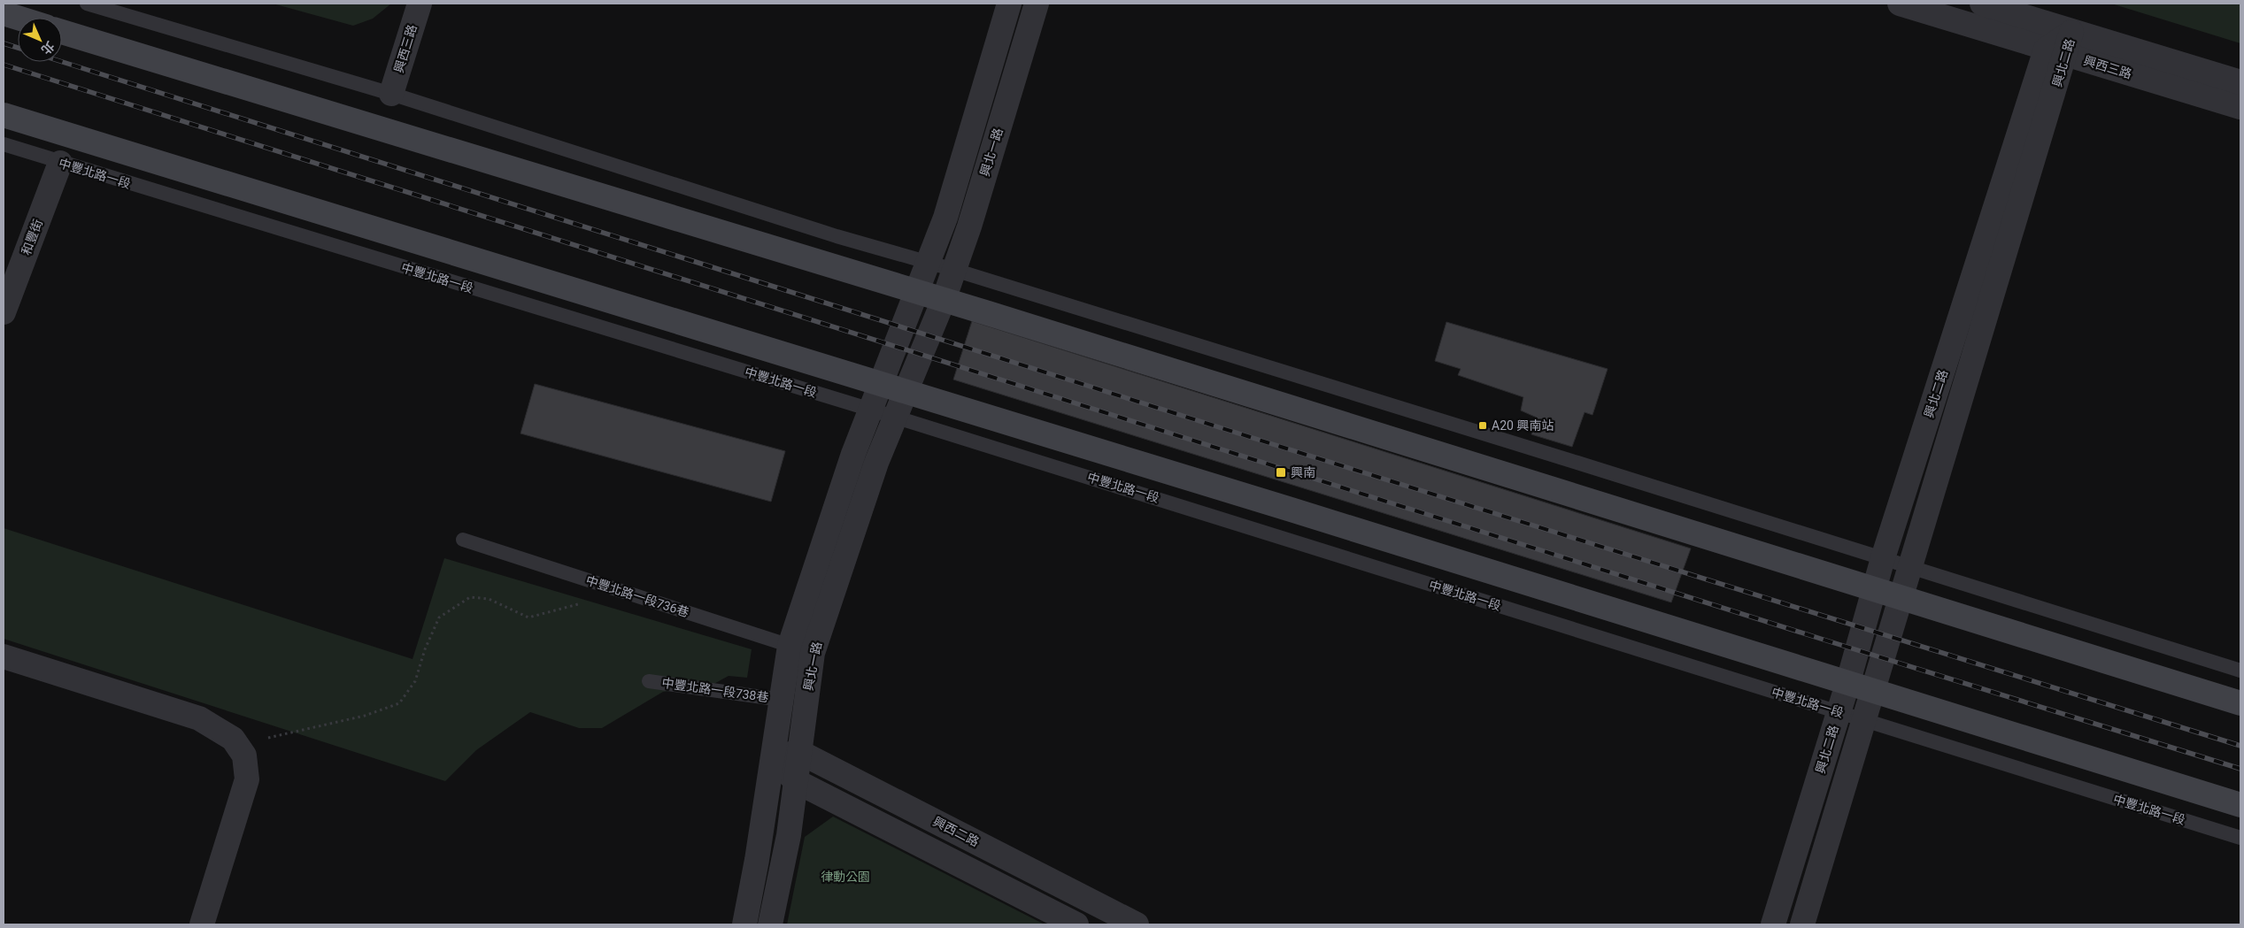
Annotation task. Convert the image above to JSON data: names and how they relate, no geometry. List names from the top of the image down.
{
  "streets": {
    "street": [
      "興西三路",
      "興北二路",
      "興北一路",
      "和豐街",
      "興西二路"
    ],
    "lane": ["中豐北路一段", "中豐北路一段736巷", "中豐北路一段738巷"]
  },
  "crossings": [
    ["興西三路", "興北二路"],
    ["興北二路", "中豐北路一段"],
    ["興北一路", "中豐北路一段"],
    ["興北一路", "中豐北路一段736巷"],
    ["興北一路", "興西二路"],
    ["中豐北路一段", "和豐街"]
  ],
  "parks": ["律動公園"],
  "places": {
    "transit": ["A20 興南站", "興南"]
  },
  "north": "bottom right"
}
